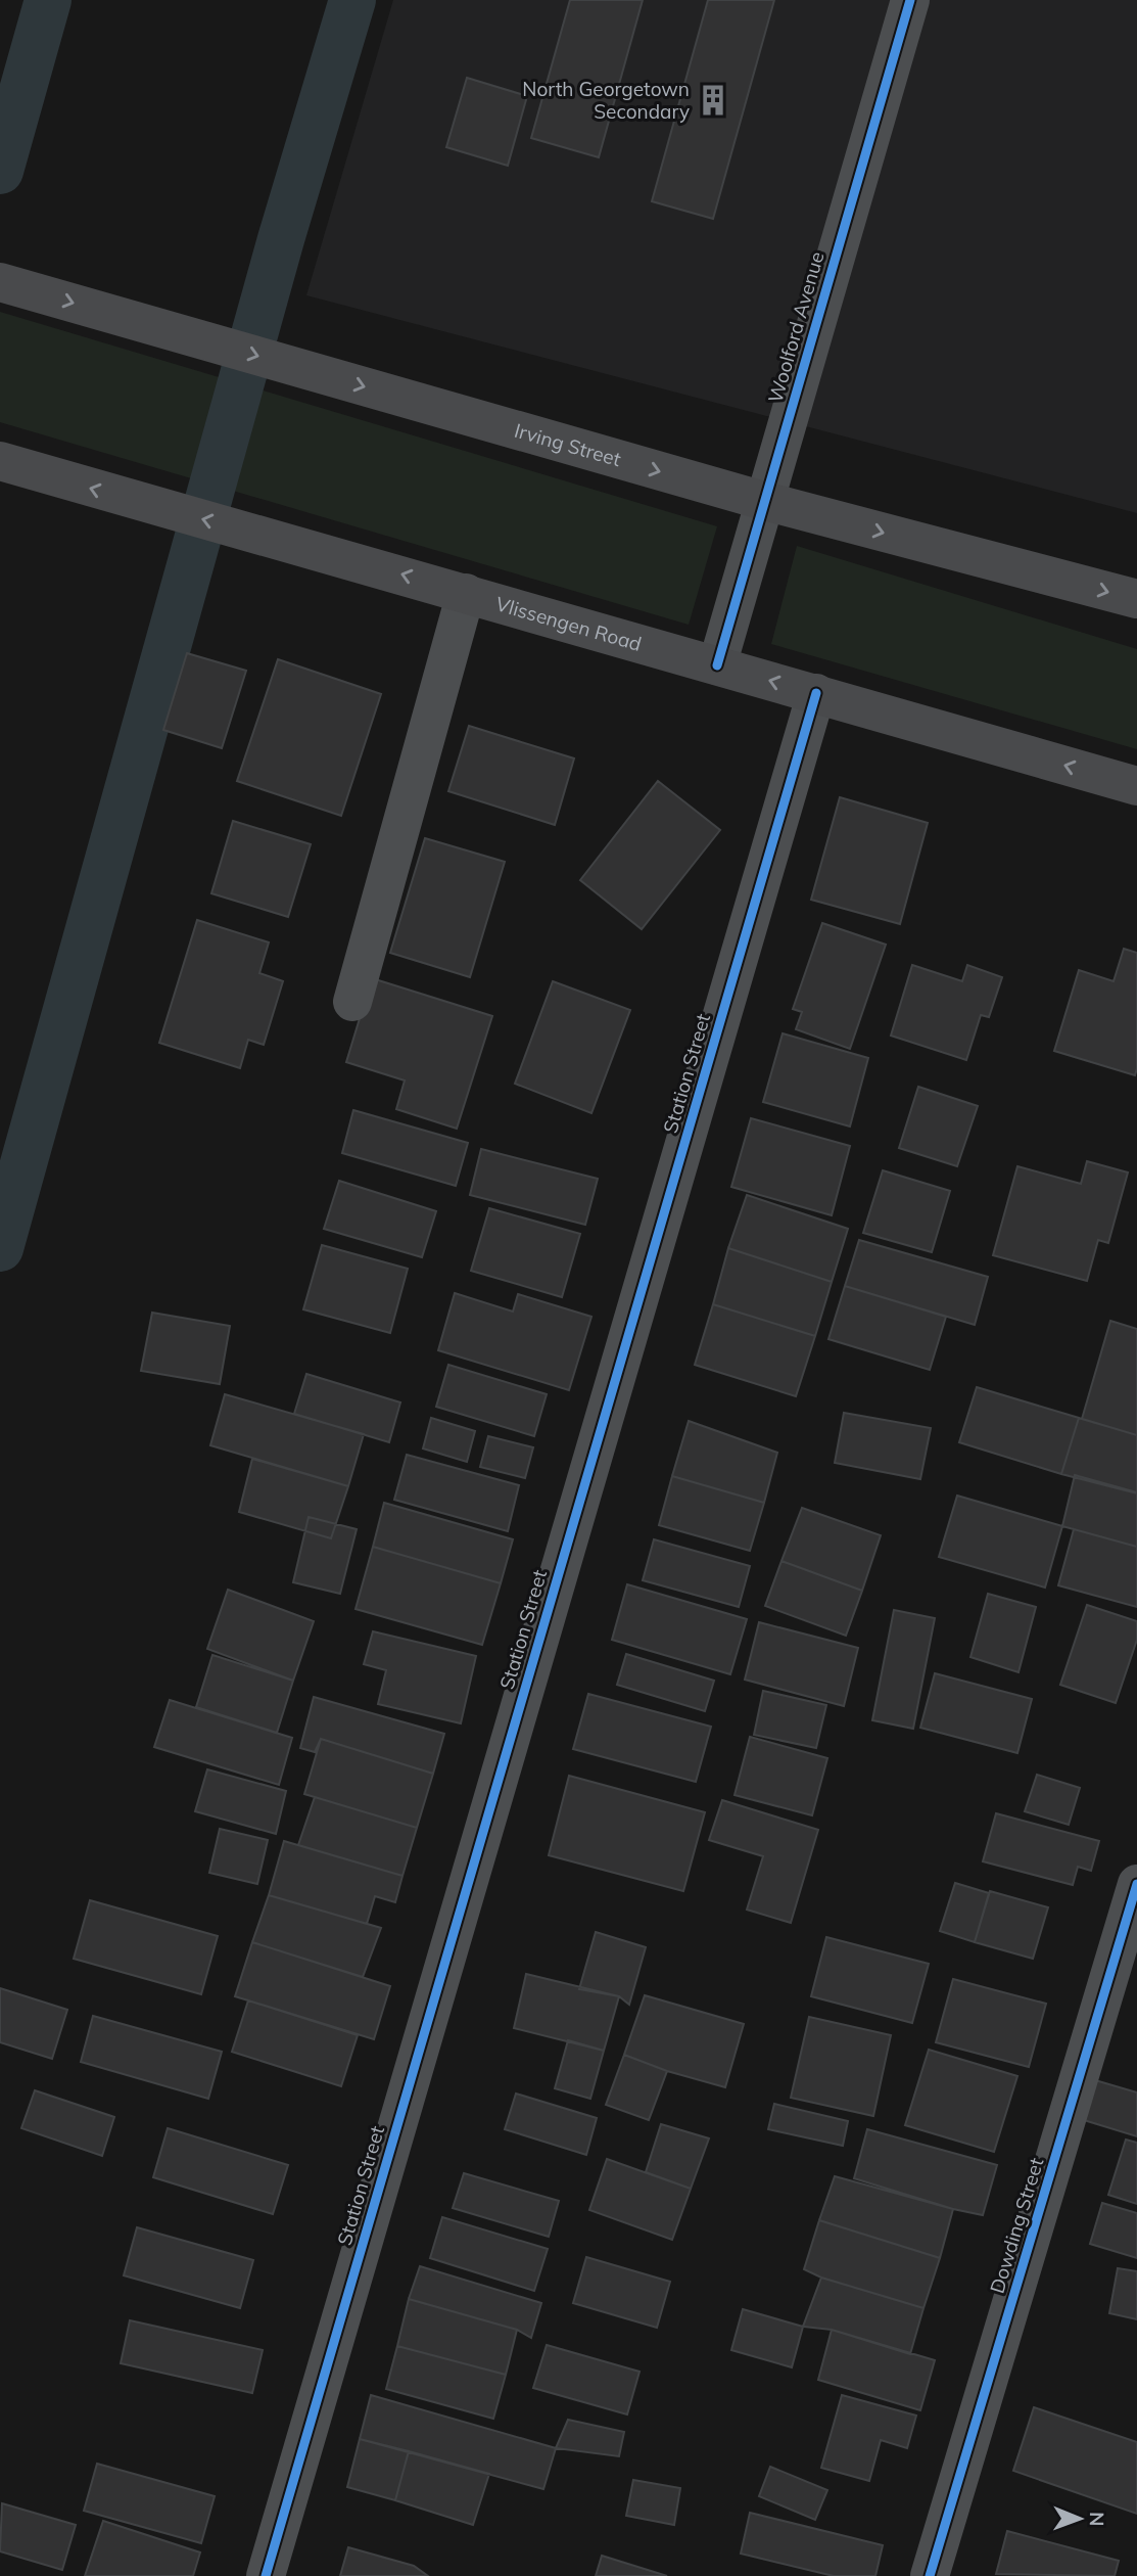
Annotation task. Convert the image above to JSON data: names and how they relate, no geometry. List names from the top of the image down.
{
  "streets": {
    "main road": ["Irving Street", "Vlissengen Road"],
    "street": ["Woolford Avenue", "Station Street", "Dowding Street"]
  },
  "crossings": [
    ["Woolford Avenue", "Irving Street"],
    ["Woolford Avenue", "Vlissengen Road"],
    ["Vlissengen Road", "Station Street"]
  ],
  "one_way": ["Irving Street", "Vlissengen Road"],
  "places": {
    "building": ["North Georgetown Secondary"]
  },
  "north": "right"
}
